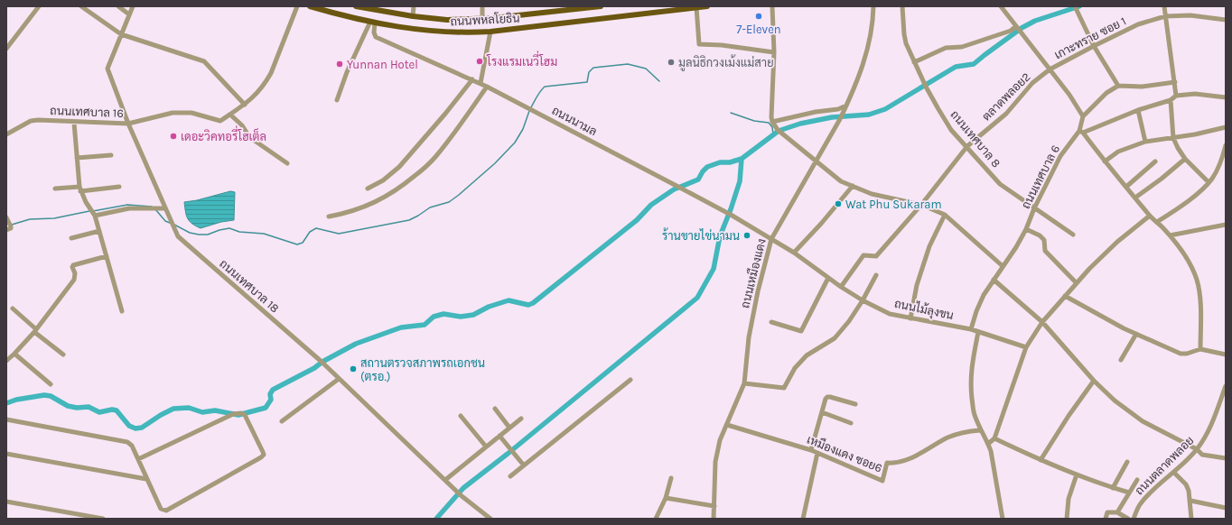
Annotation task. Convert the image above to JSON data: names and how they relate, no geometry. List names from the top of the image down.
{
  "streets": {
    "main road": ["ถนนพหลโยธิน"],
    "street": [
      "เกาะทราย ซอย 1",
      "ตลาดพลอย2",
      "ถนนเทศบาล 16",
      "ถนนนามล",
      "ถนนเทศบาล 8",
      "ถนนเทศบาล 6",
      "ถนนเหมืองแดง",
      "ถนนเทศบาล 18",
      "ถนนไม้ลุงขน",
      "เหมืองแดง ซอย6",
      "ถนนตลาดพลอย"
    ]
  },
  "crossings": [
    ["ถนนพหลโยธิน", "ถนนนามล"],
    ["เกาะทราย ซอย 1", "ตลาดพลอย2"],
    ["ตลาดพลอย2", "ถนนเทศบาล 8"],
    ["ตลาดพลอย2", "ถนนไม้ลุงขน"],
    ["ถนนเทศบาล 16", "ถนนเทศบาล 18"],
    ["ถนนนามล", "ถนนเหมืองแดง"],
    ["ถนนนามล", "ถนนไม้ลุงขน"],
    ["ถนนเทศบาล 8", "ถนนเทศบาล 6"],
    ["ถนนเทศบาล 6", "ถนนไม้ลุงขน"],
    ["ถนนเหมืองแดง", "ถนนไม้ลุงขน"],
    ["ถนนเหมืองแดง", "เหมืองแดง ซอย6"]
  ],
  "places": [
    "7-Eleven",
    "โรงแรมเนวี่โฮม",
    "มูลนิธิกวงเม้งแม่สาย",
    "Yunnan Hotel",
    "เดอะวิคทอรี่โฮเต็ล",
    "Wat Phu Sukaram",
    "ร้านขายไข่นามน",
    "สถานตรวจสภาพรถเอกชน (ตรอ.)"
  ]
}
